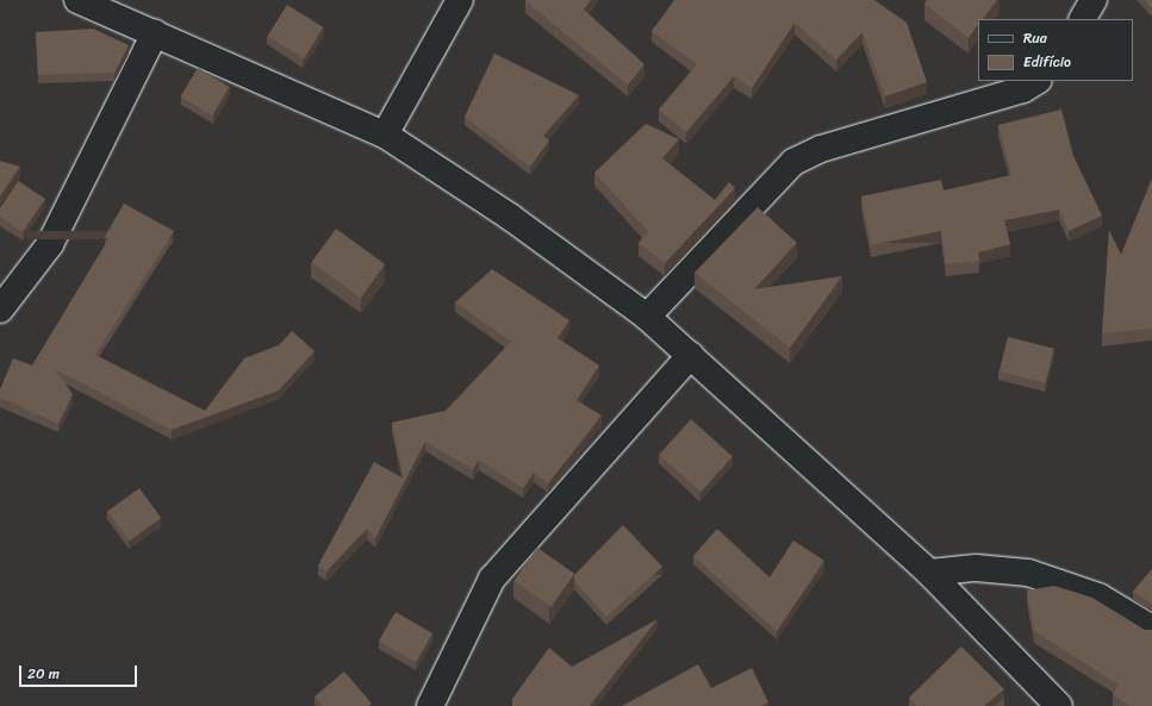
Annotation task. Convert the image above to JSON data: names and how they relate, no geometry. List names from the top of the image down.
{
  "legend": ["Rua", "Edifício"],
  "scale_bar": "20 m"
}
